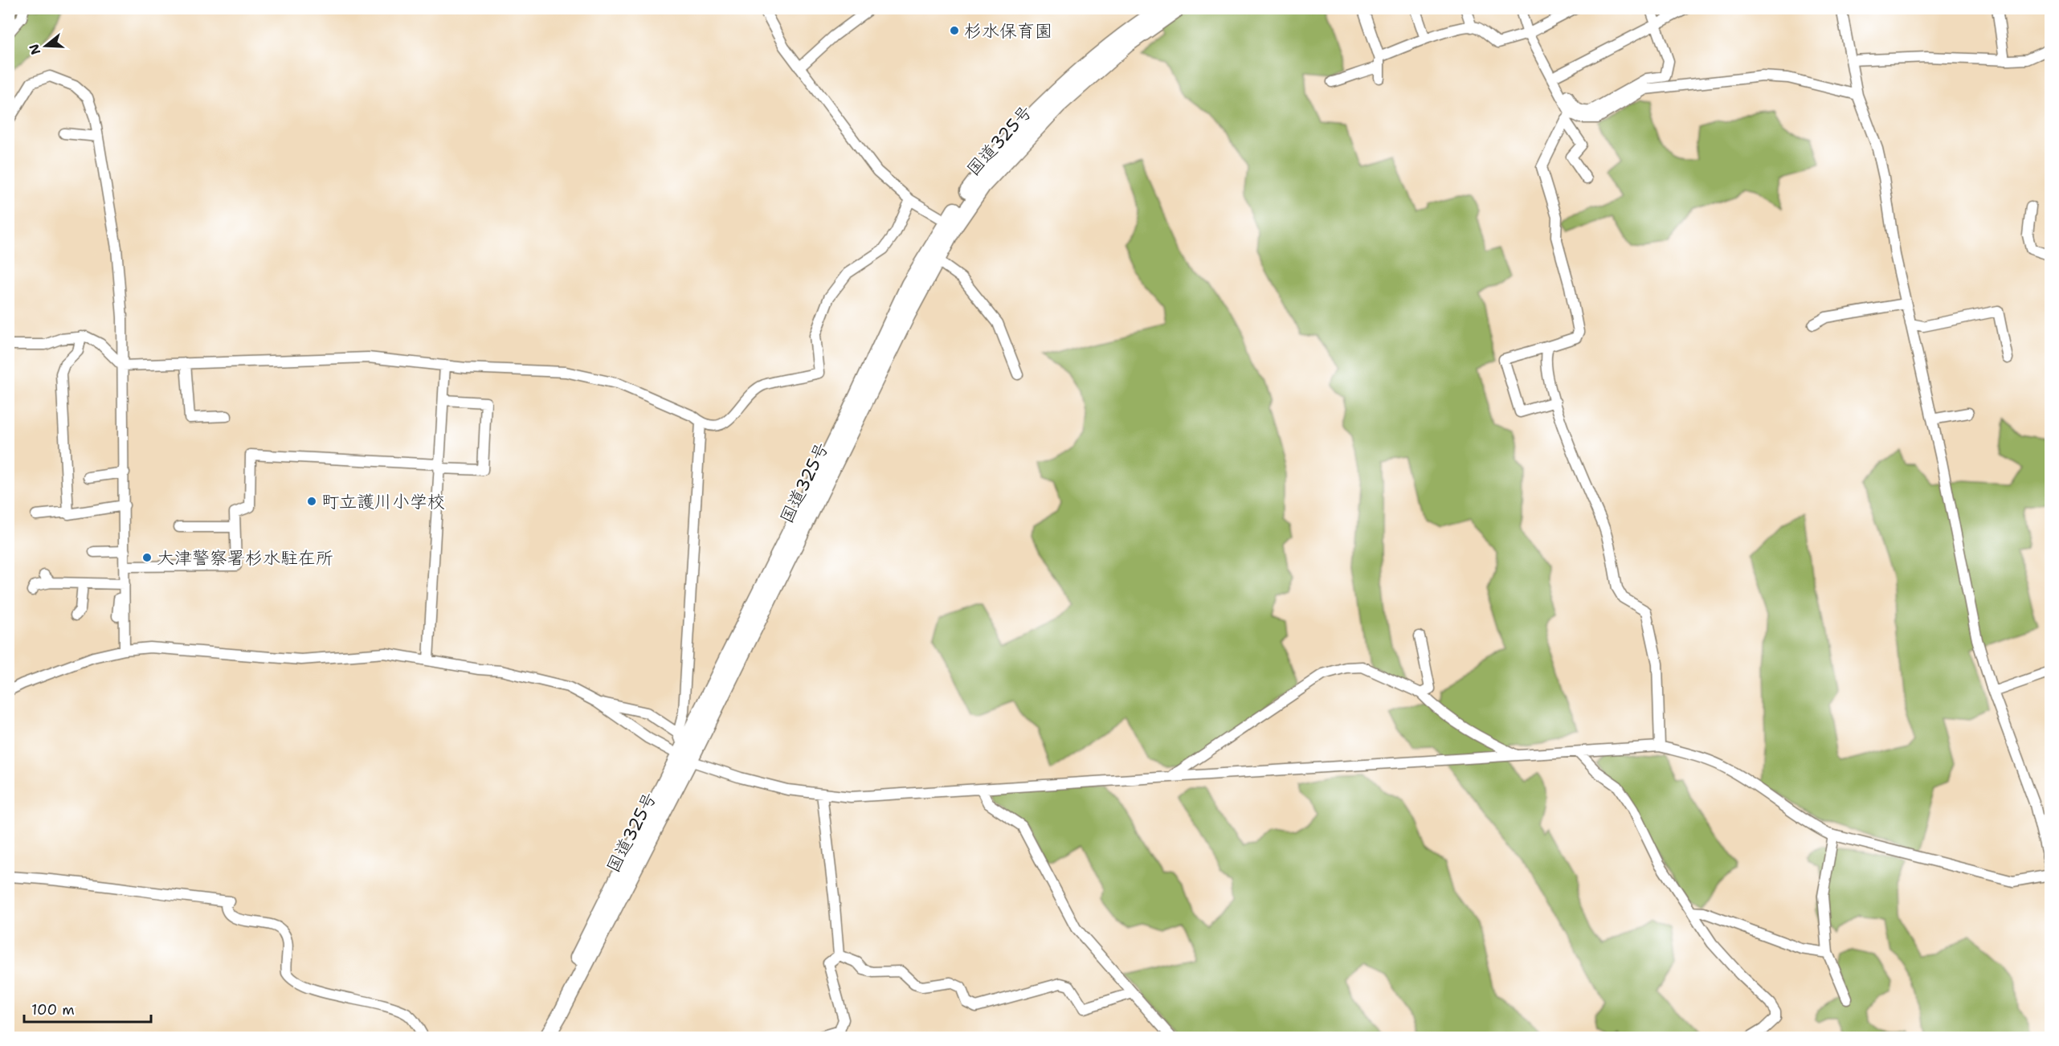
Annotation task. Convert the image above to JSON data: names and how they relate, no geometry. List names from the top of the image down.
{
  "streets": {
    "highway": ["国道325号"]
  },
  "places": ["杉水保育園", "町立護川小学校", "大津警察署杉水駐在所"],
  "scale_bar": "100 m",
  "north": "left"
}
